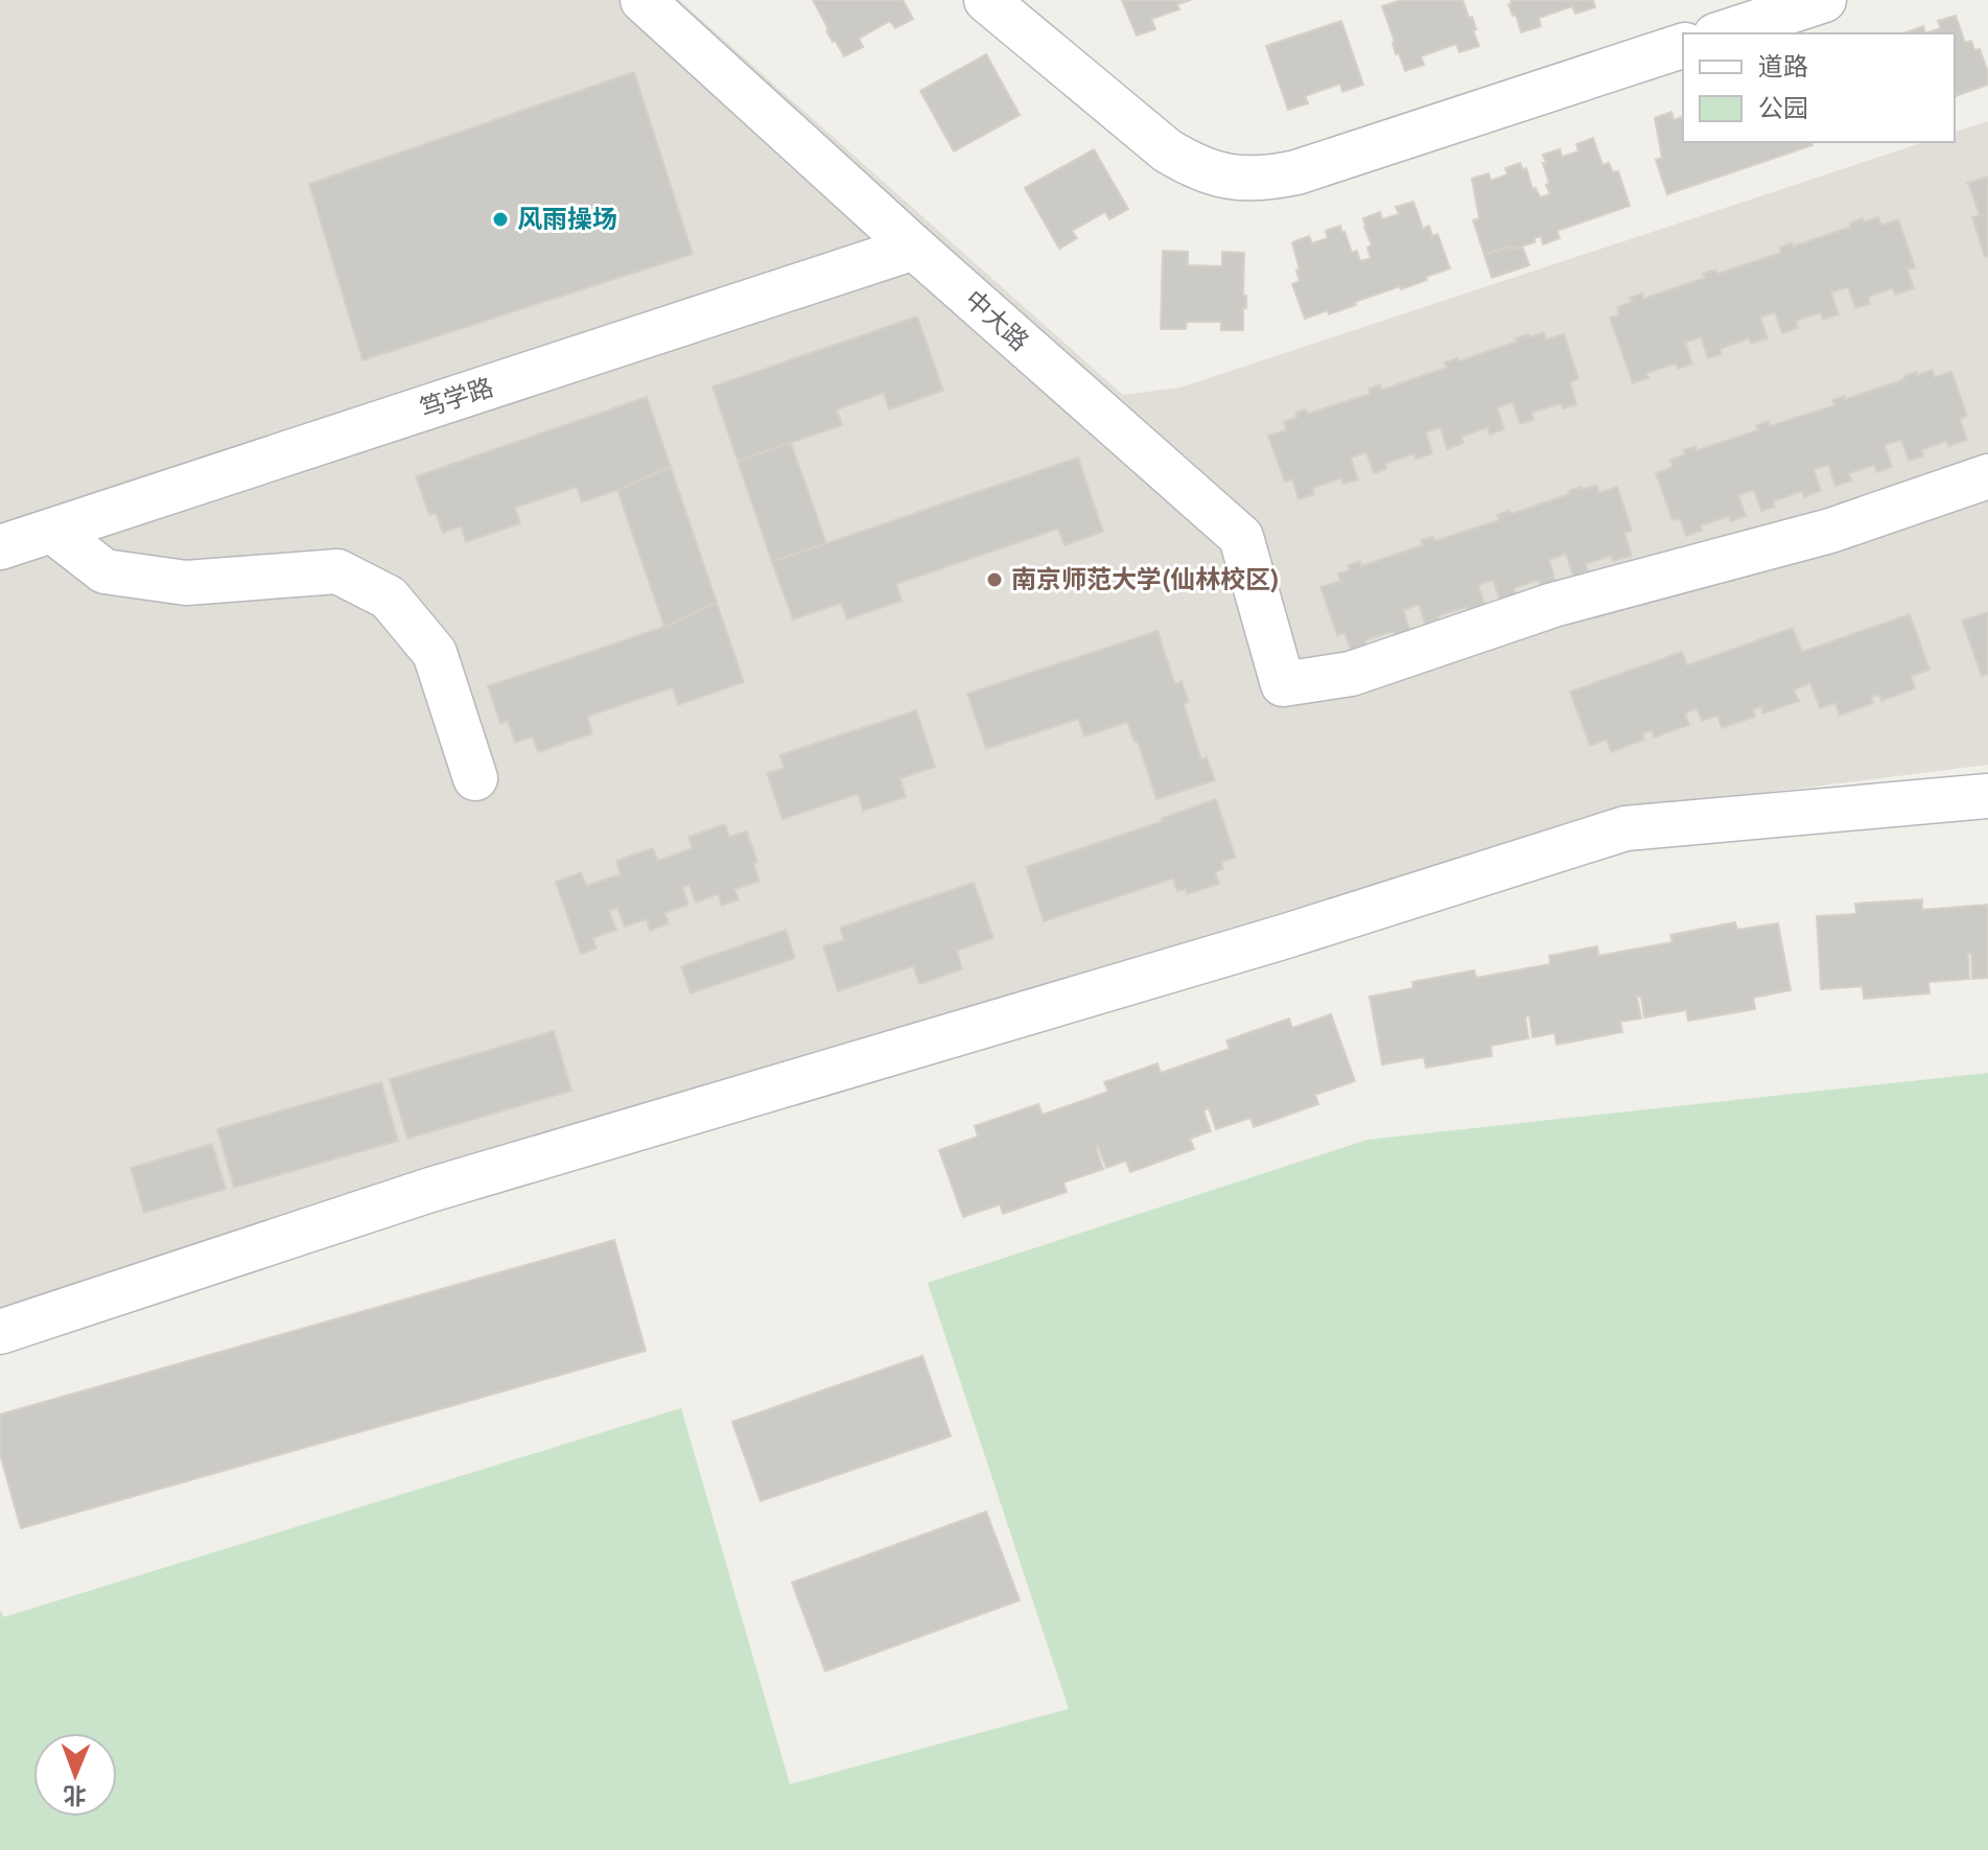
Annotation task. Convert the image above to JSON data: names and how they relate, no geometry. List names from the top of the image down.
{
  "streets": {
    "street": ["中大路", "笃学路"]
  },
  "crossings": [
    ["中大路", "笃学路"]
  ],
  "places": ["风雨操场", "南京师范大学(仙林校区)"],
  "legend": ["道路", "公园"],
  "north": "bottom"
}
